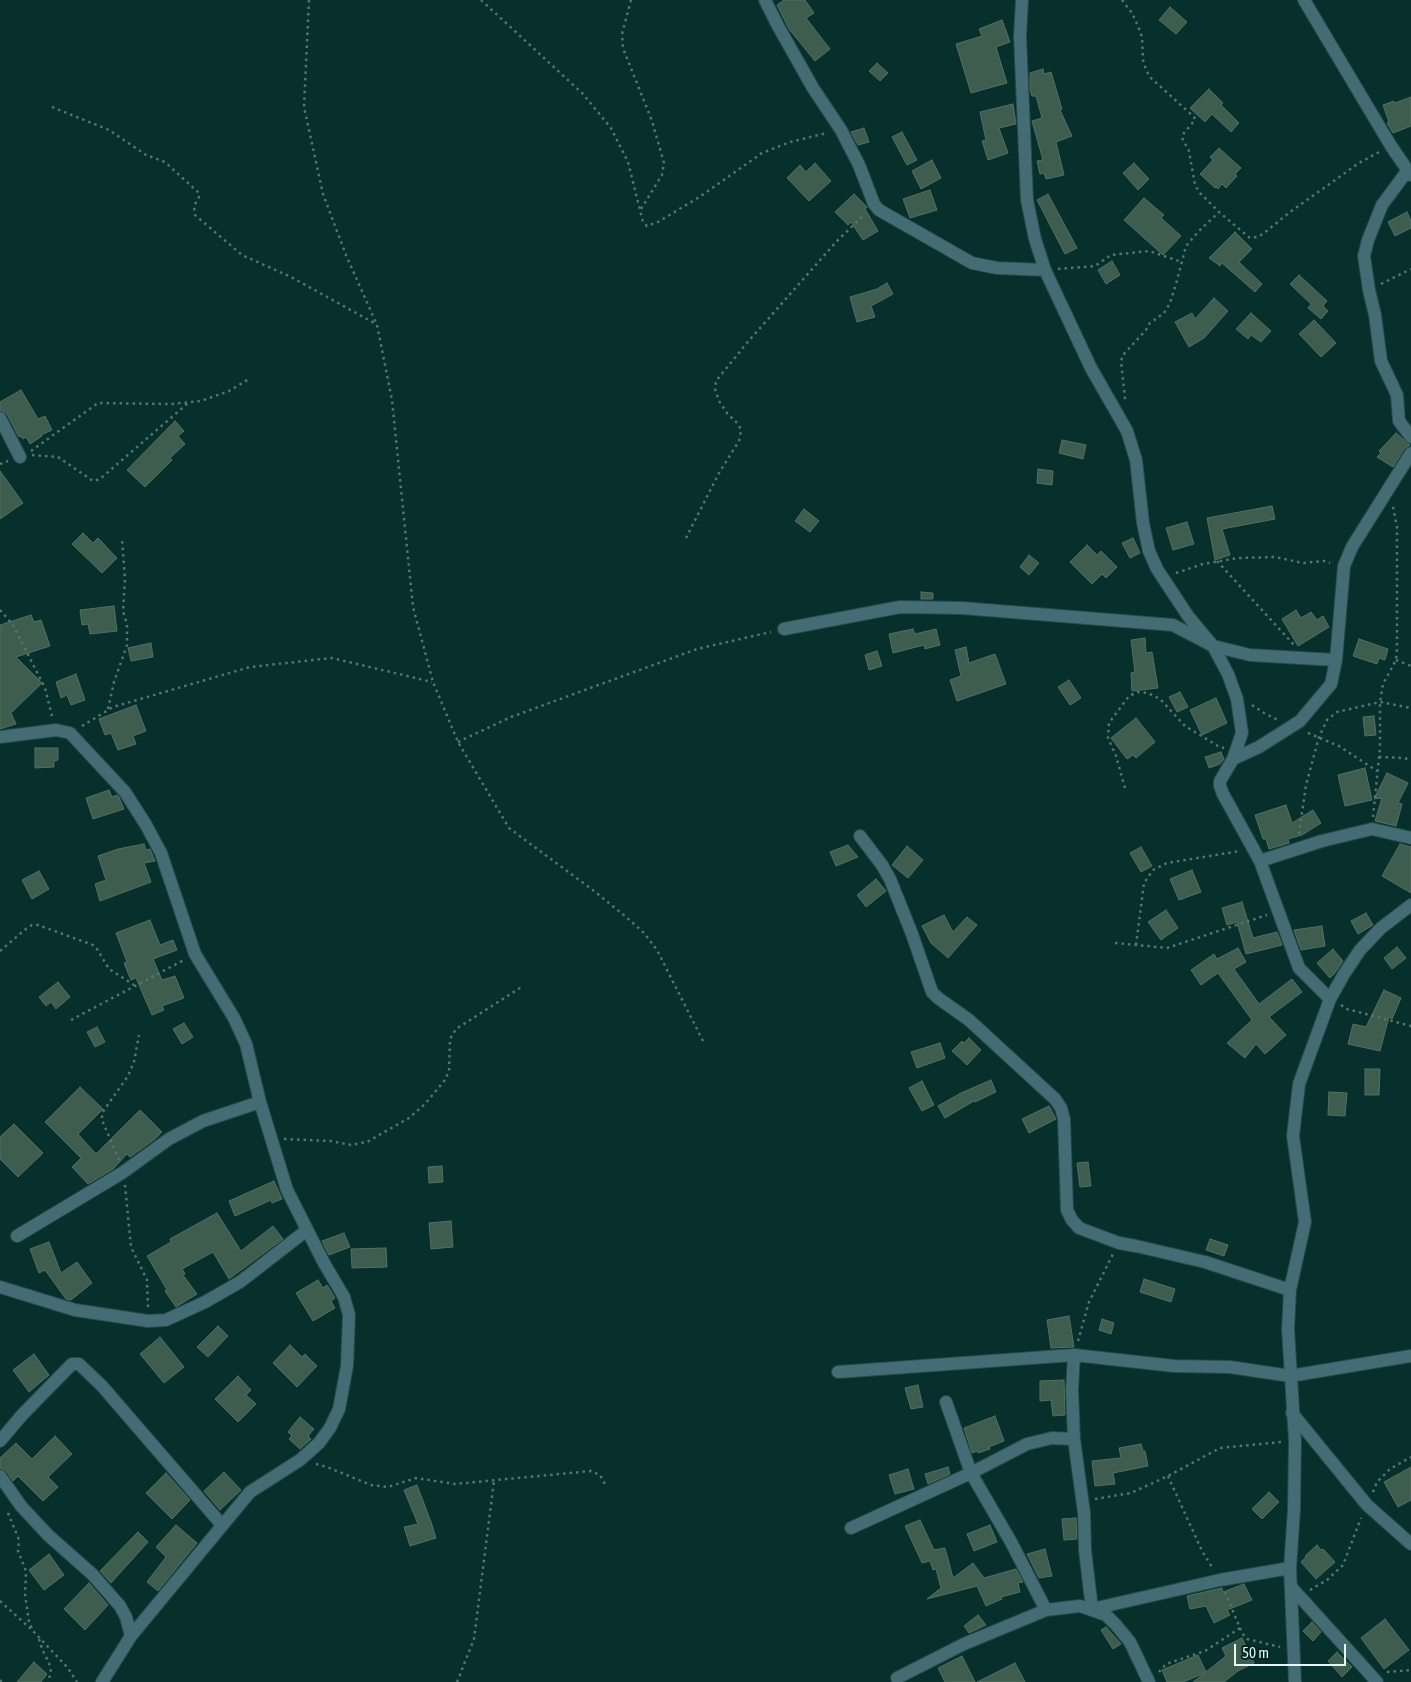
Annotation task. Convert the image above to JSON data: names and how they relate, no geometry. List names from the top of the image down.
{
  "scale_bar": "50 m"
}
